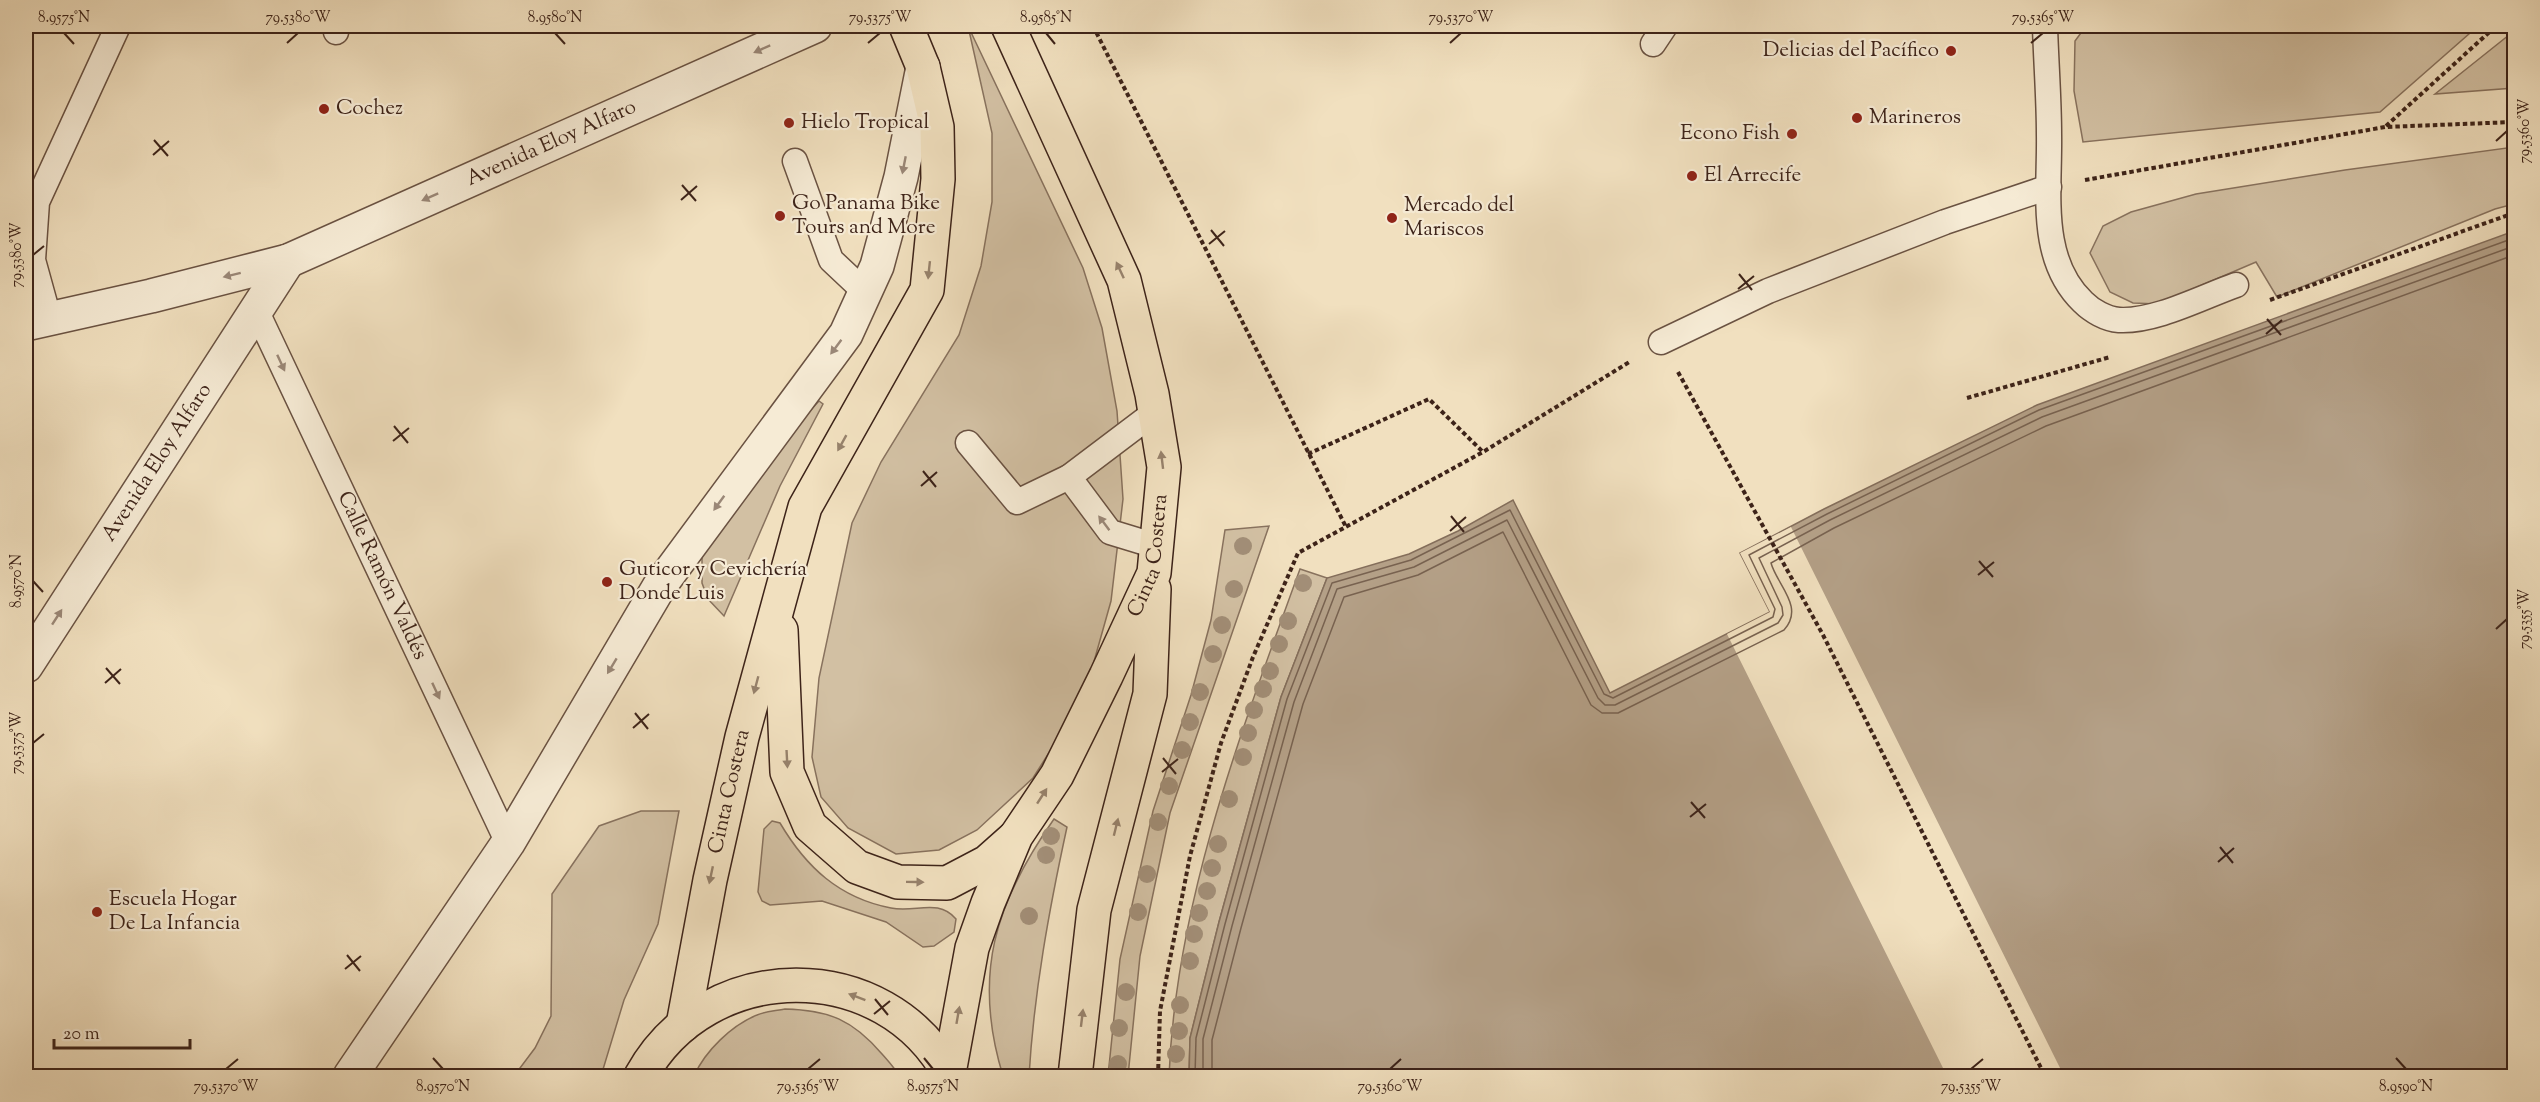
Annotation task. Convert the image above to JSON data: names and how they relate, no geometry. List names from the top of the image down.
{
  "streets": {
    "highway": ["Cinta Costera"],
    "street": ["Avenida Eloy Alfaro"],
    "lane": ["Calle Ramón Valdés"]
  },
  "crossings": [
    ["Avenida Eloy Alfaro", "Calle Ramón Valdés"]
  ],
  "one_way": ["Calle Ramón Valdés"],
  "places": [
    "Delicias del Pacífico",
    "Cochez",
    "Marineros",
    "Hielo Tropical",
    "Econo Fish",
    "El Arrecife",
    "Go Panama Bike Tours and More",
    "Mercado del Mariscos",
    "Guticor y Cevichería Donde Luis",
    "Escuela Hogar De La Infancia"
  ],
  "scale_bar": "20 m",
  "coordinates": [
    "8.9575°N",
    "79.5380°W",
    "8.9580°N",
    "79.5375°W",
    "8.9585°N",
    "79.5370°W",
    "79.5365°W",
    "79.5360°W",
    "8.9570°N",
    "79.5355°W",
    "8.9590°N"
  ]
}
